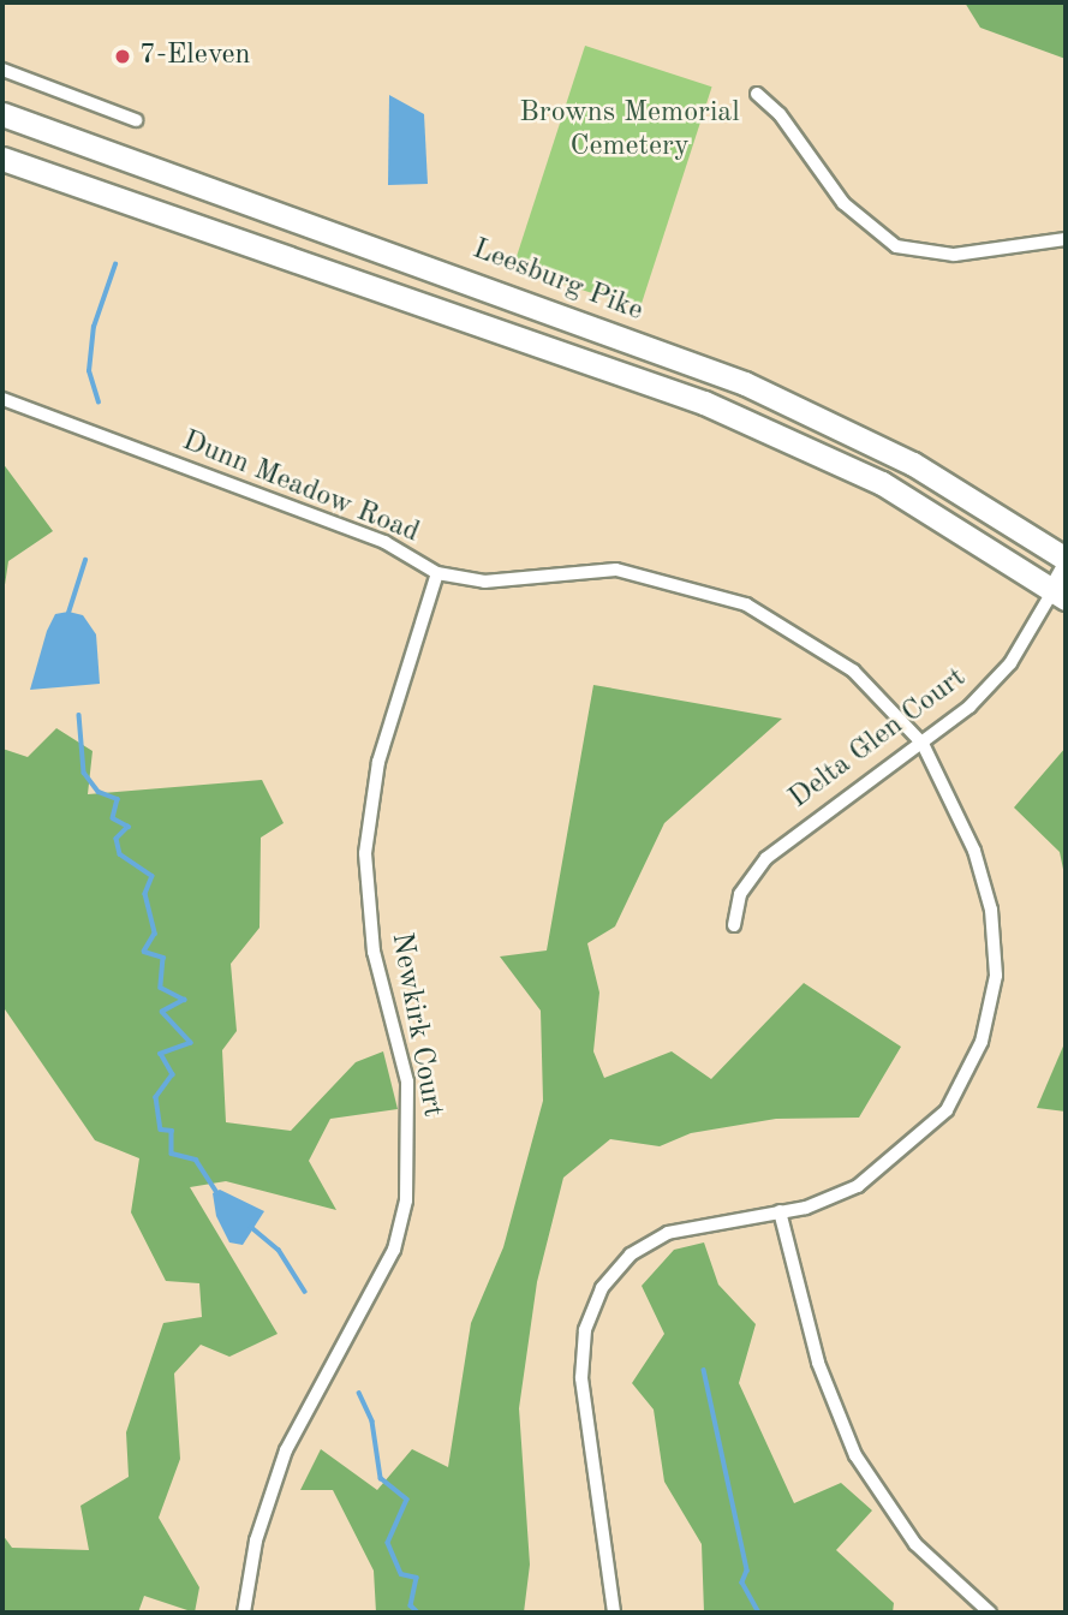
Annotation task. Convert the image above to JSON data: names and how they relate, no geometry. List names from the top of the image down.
{
  "streets": {
    "highway": ["Leesburg Pike"],
    "street": ["Dunn Meadow Road", "Delta Glen Court", "Newkirk Court"]
  },
  "crossings": [
    ["Dunn Meadow Road", "Delta Glen Court"],
    ["Dunn Meadow Road", "Newkirk Court"]
  ],
  "parks": ["Browns Memorial Cemetery"],
  "places": ["7-Eleven"]
}
